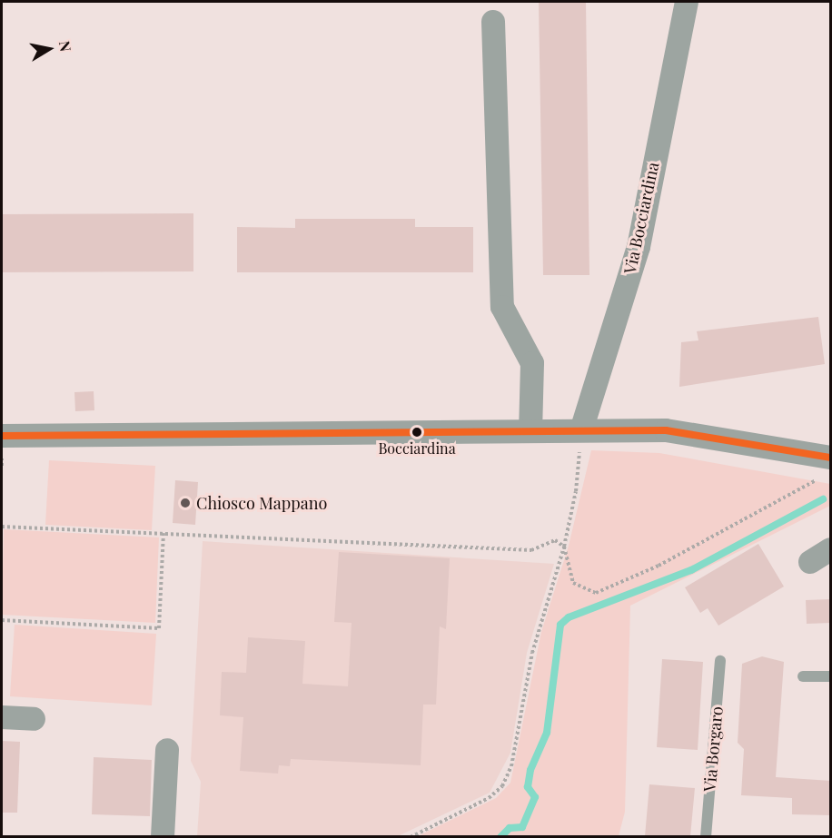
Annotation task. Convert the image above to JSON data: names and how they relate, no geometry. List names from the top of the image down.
{
  "streets": {
    "street": ["Via Bocciardina"],
    "lane": ["Via Borgaro"]
  },
  "places": ["Bocciardina", "Chiosco Mappano"],
  "north": "right"
}
